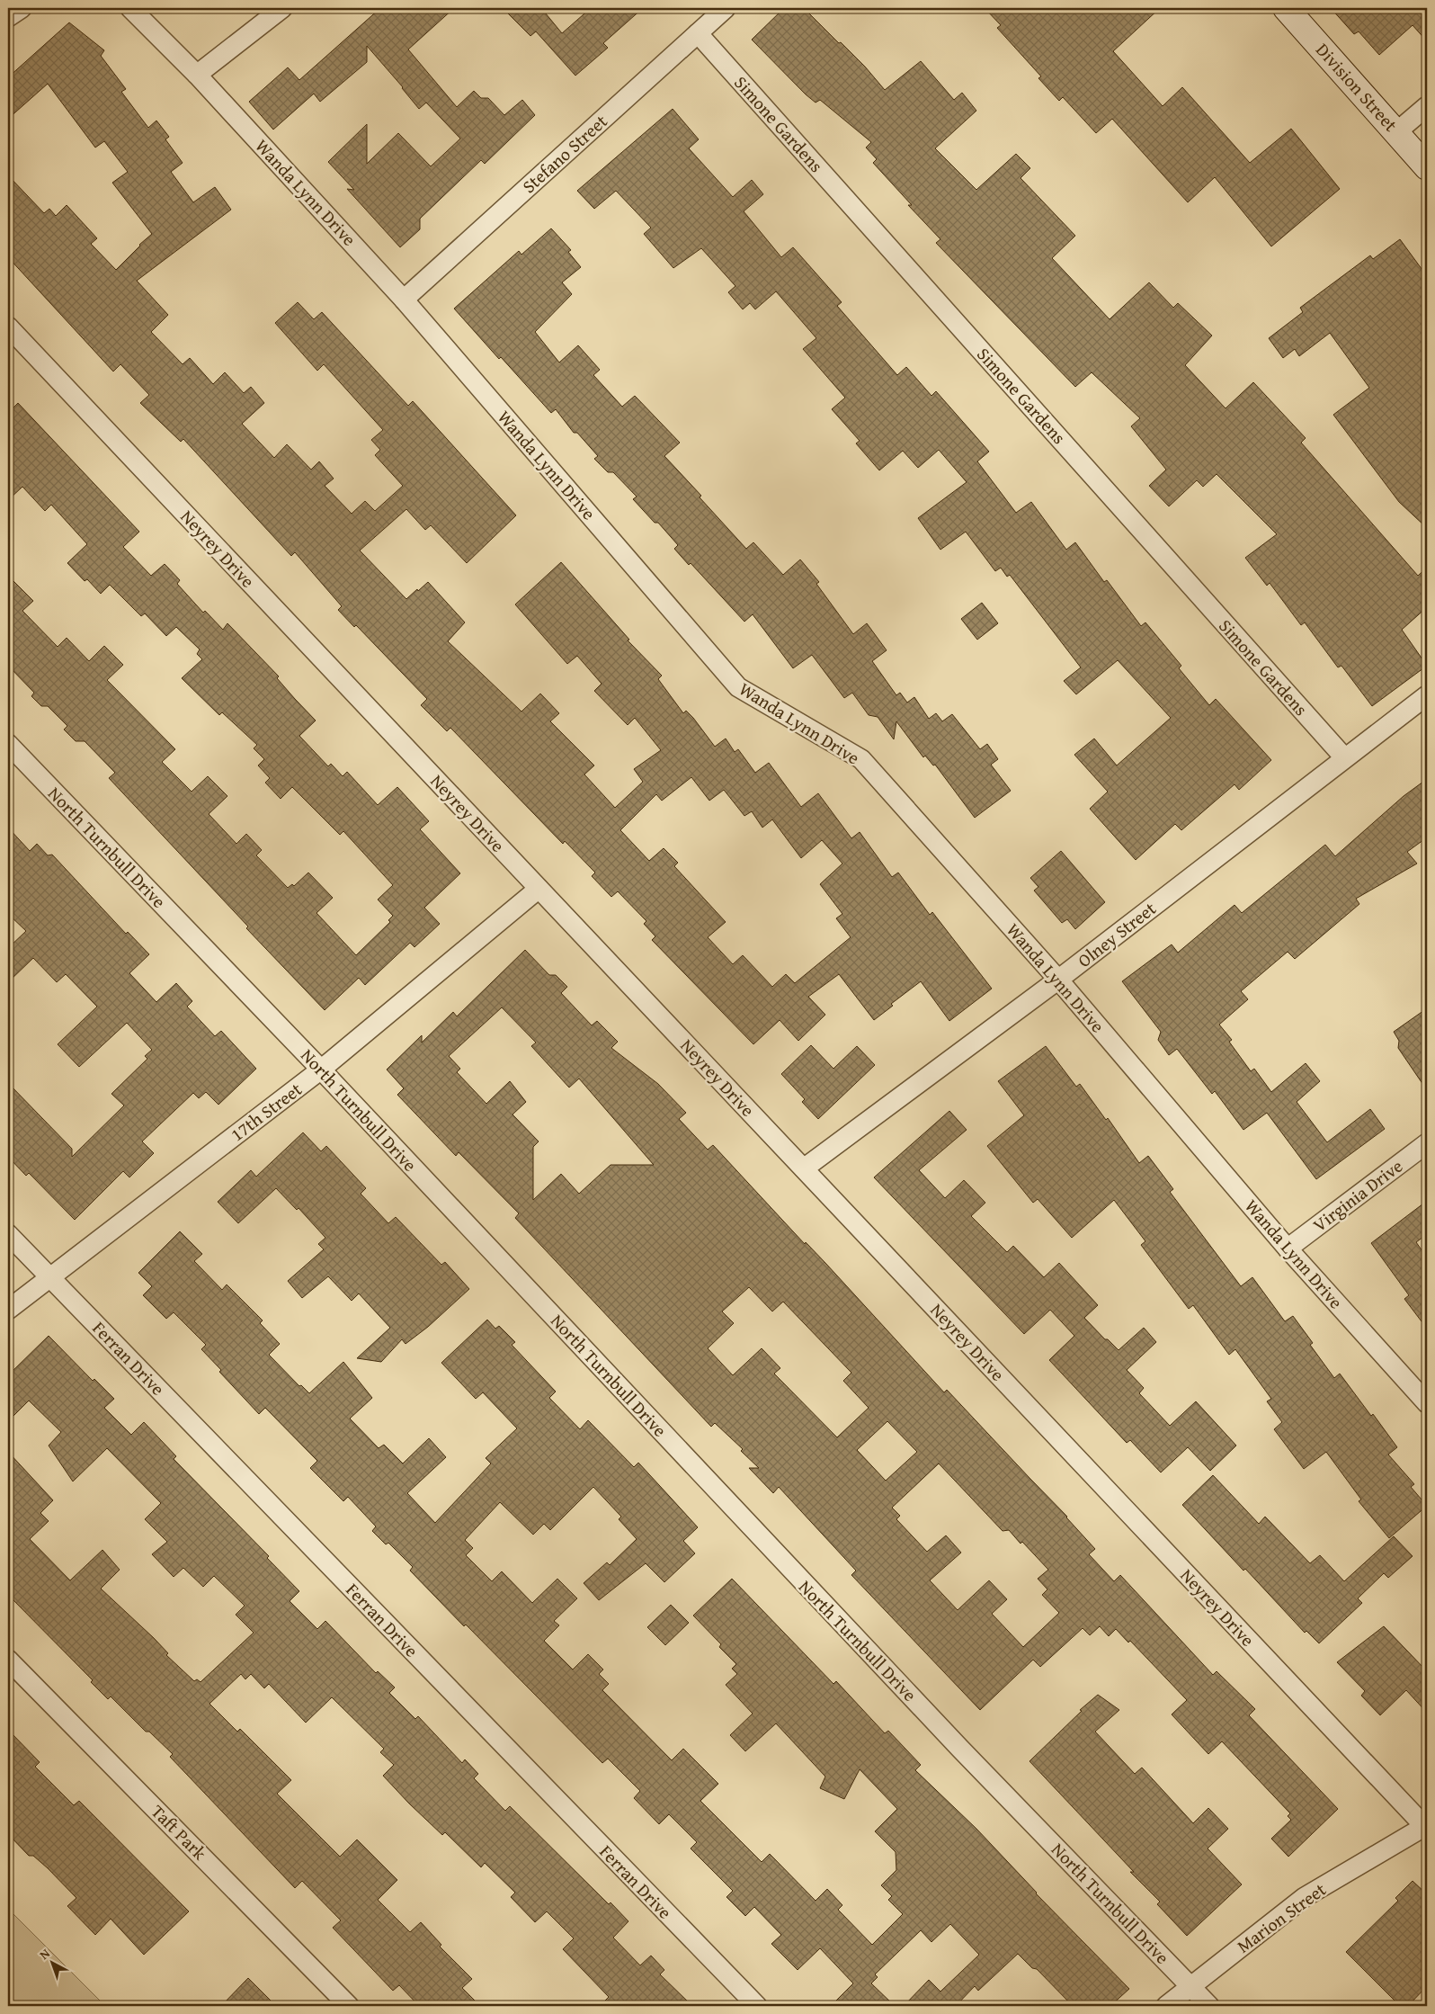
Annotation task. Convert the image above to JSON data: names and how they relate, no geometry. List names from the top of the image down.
{
  "streets": {
    "street": [
      "Division Street",
      "Simone Gardens",
      "Stefano Street",
      "Wanda Lynn Drive",
      "Neyrey Drive",
      "North Turnbull Drive",
      "Olney Street",
      "17th Street",
      "Virginia Drive",
      "Ferran Drive",
      "Taft Park",
      "Marion Street"
    ]
  },
  "crossings": [
    ["Simone Gardens", "Stefano Street"],
    ["Simone Gardens", "Olney Street"],
    ["Stefano Street", "Wanda Lynn Drive"],
    ["Wanda Lynn Drive", "Olney Street"],
    ["Wanda Lynn Drive", "Virginia Drive"],
    ["Neyrey Drive", "Olney Street"],
    ["Neyrey Drive", "17th Street"],
    ["Neyrey Drive", "Marion Street"],
    ["North Turnbull Drive", "17th Street"],
    ["North Turnbull Drive", "Marion Street"],
    ["17th Street", "Ferran Drive"]
  ],
  "north": "top left"
}
